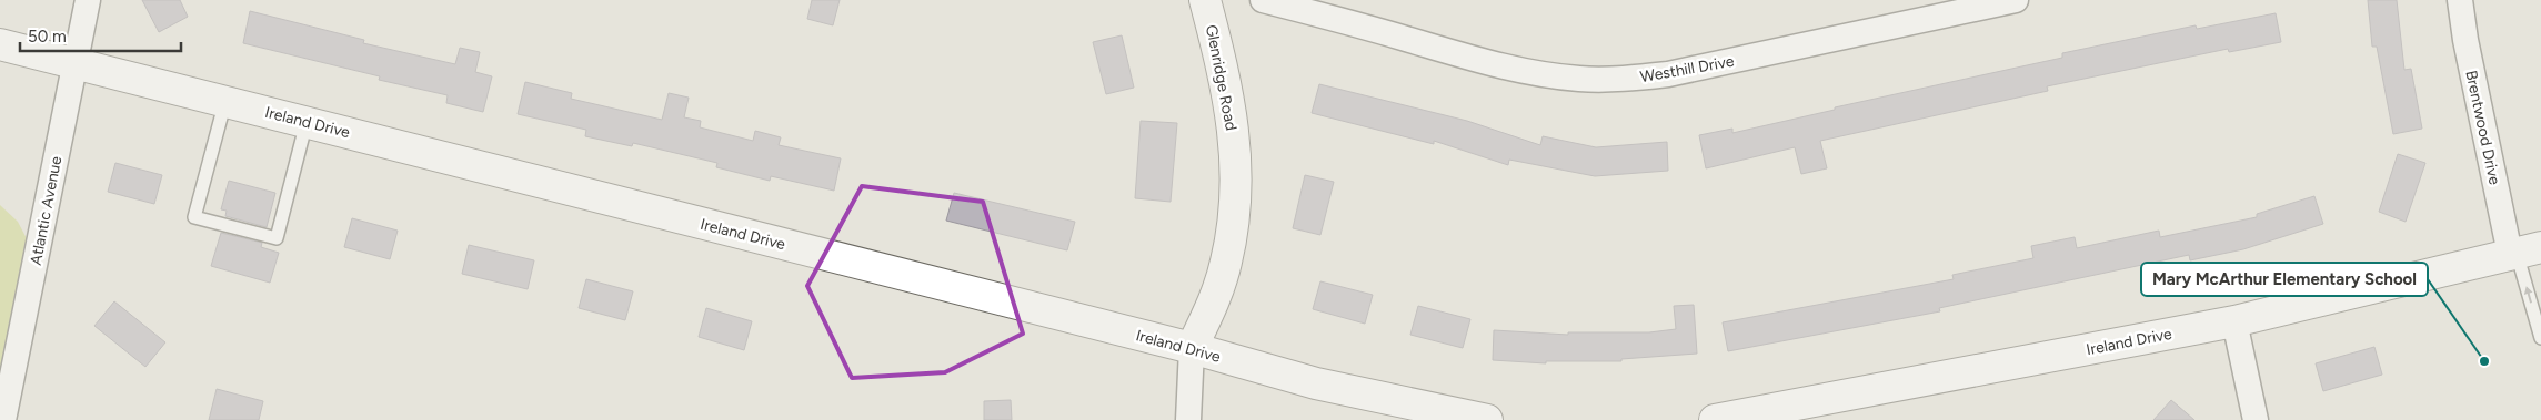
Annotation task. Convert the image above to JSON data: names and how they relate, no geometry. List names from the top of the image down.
{
  "streets": {
    "main road": ["Glenridge Road", "Ireland Drive"],
    "street": ["Westhill Drive", "Brentwood Drive", "Atlantic Avenue"]
  },
  "crossings": [
    ["Glenridge Road", "Ireland Drive"],
    ["Ireland Drive", "Brentwood Drive"],
    ["Ireland Drive", "Atlantic Avenue"]
  ],
  "places": ["Mary McArthur Elementary School"],
  "scale_bar": "50 m"
}
